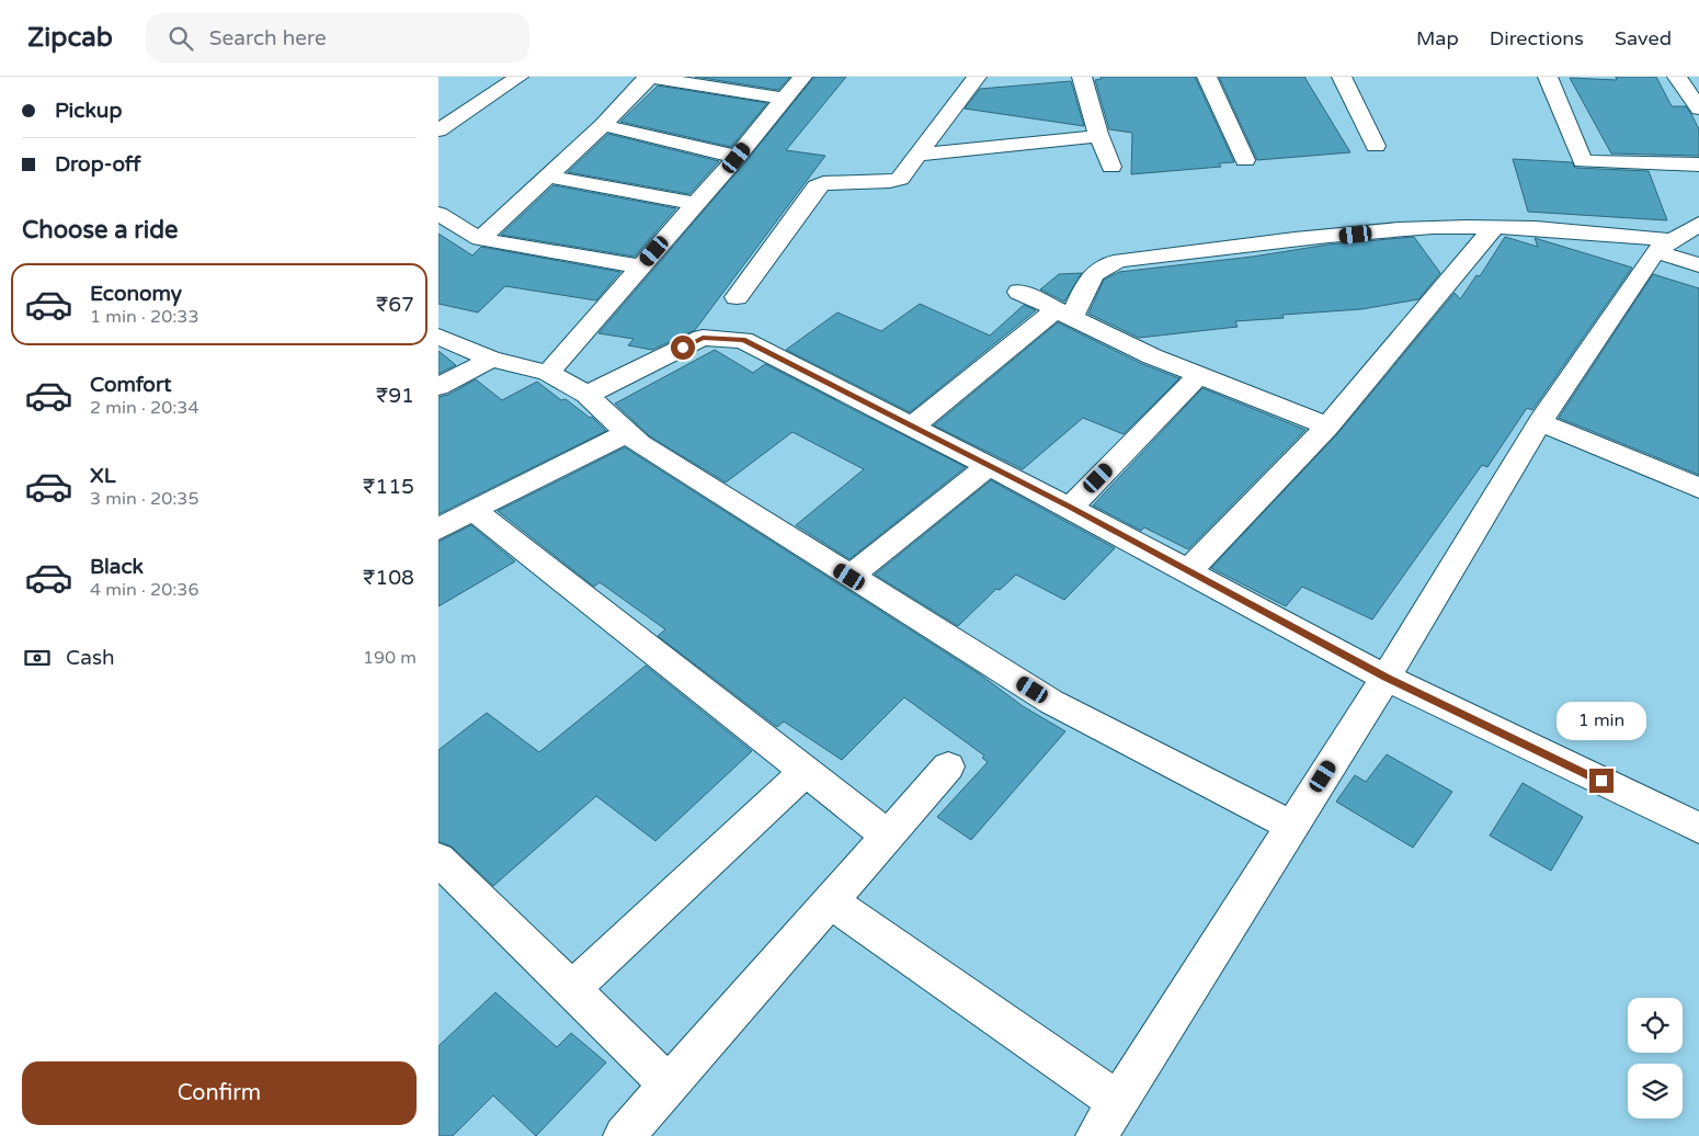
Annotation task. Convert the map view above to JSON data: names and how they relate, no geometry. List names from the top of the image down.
{
  "page": {
    "header": "Zipcab",
    "search": "Search here",
    "nav": ["Map", "Directions", "Saved"],
    "banner": ["Pickup", "Drop-off"],
    "heading": "Choose a ride",
    "list": [
      {
        "name": "Economy",
        "note": "1 min · 20:33",
        "value": "₹67"
      },
      {
        "name": "Comfort",
        "note": "2 min · 20:34",
        "value": "₹91"
      },
      {
        "name": "XL",
        "note": "3 min · 20:35",
        "value": "₹115"
      },
      {
        "name": "Black",
        "note": "4 min · 20:36",
        "value": "₹108"
      }
    ],
    "pay": ["Cash", "190 m"],
    "bubble": "1 min",
    "buttons": "Confirm"
  }
}
